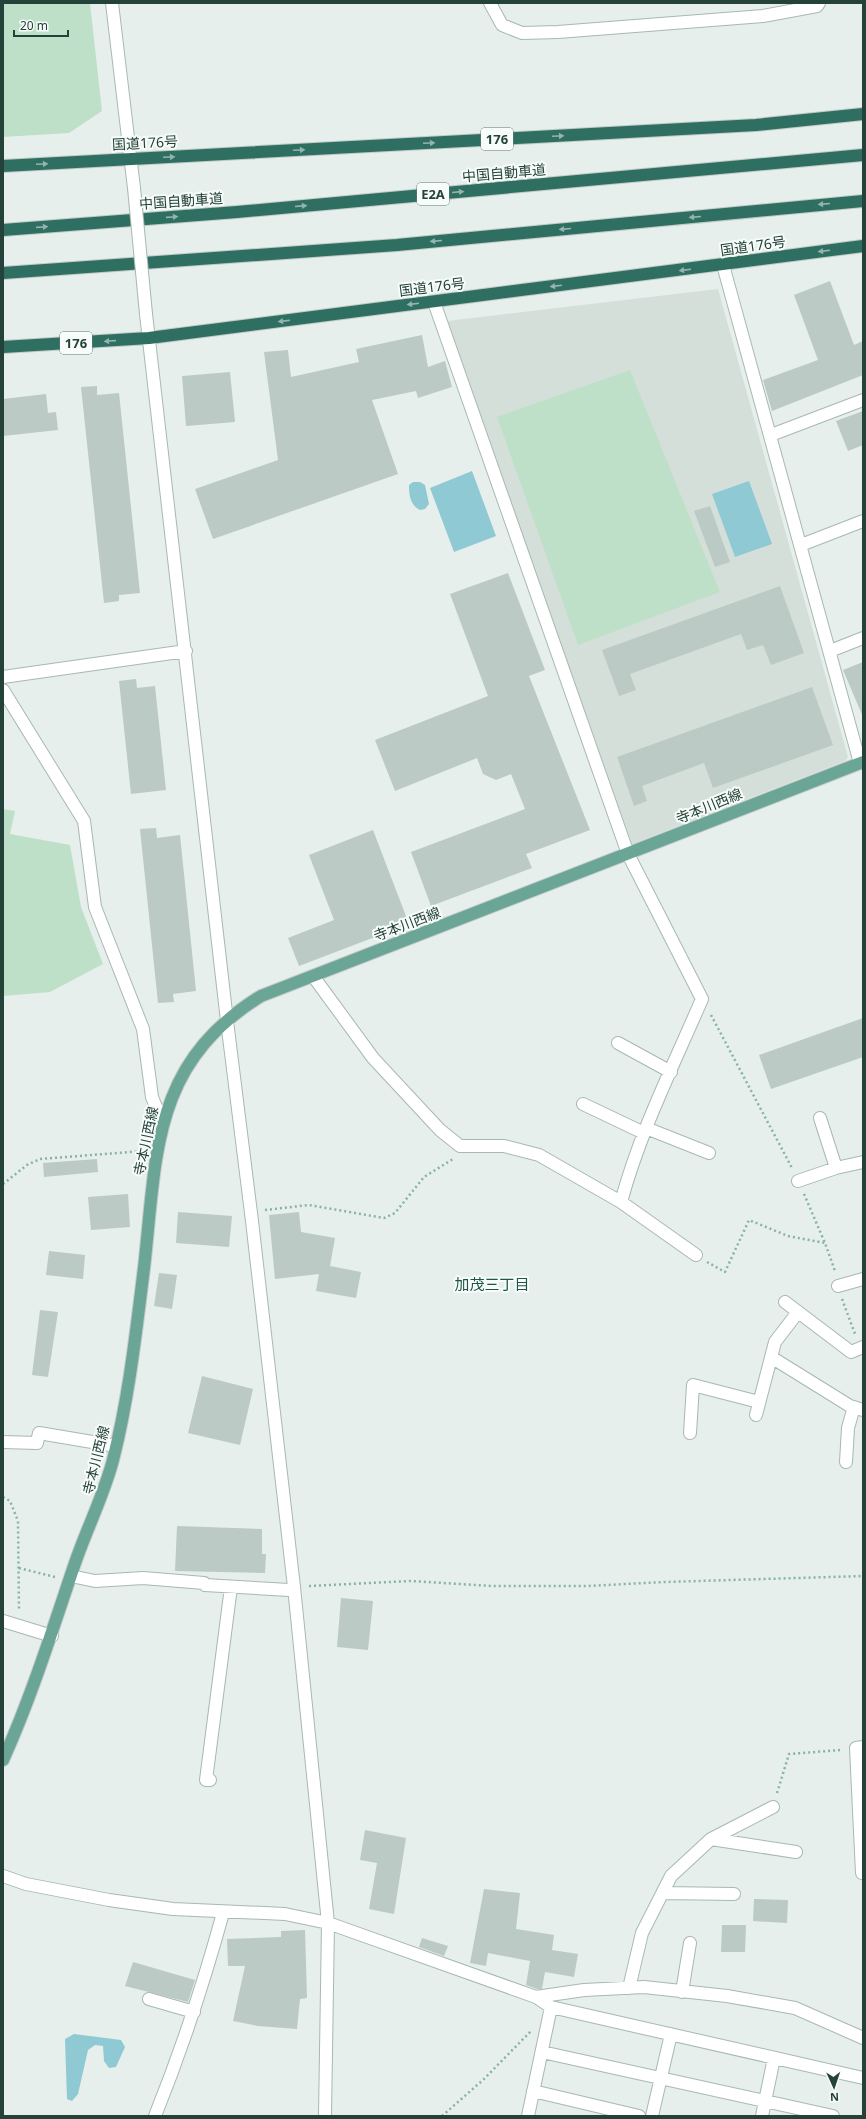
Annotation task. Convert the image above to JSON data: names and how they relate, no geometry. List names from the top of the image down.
{
  "streets": {
    "highway": [
      "176",
      "国道176号",
      "中国自動車道",
      "E2A"
    ],
    "main road": ["寺本川西線"]
  },
  "districts": ["加茂三丁目"],
  "scale_bar": "20 m",
  "north": "bottom"
}
